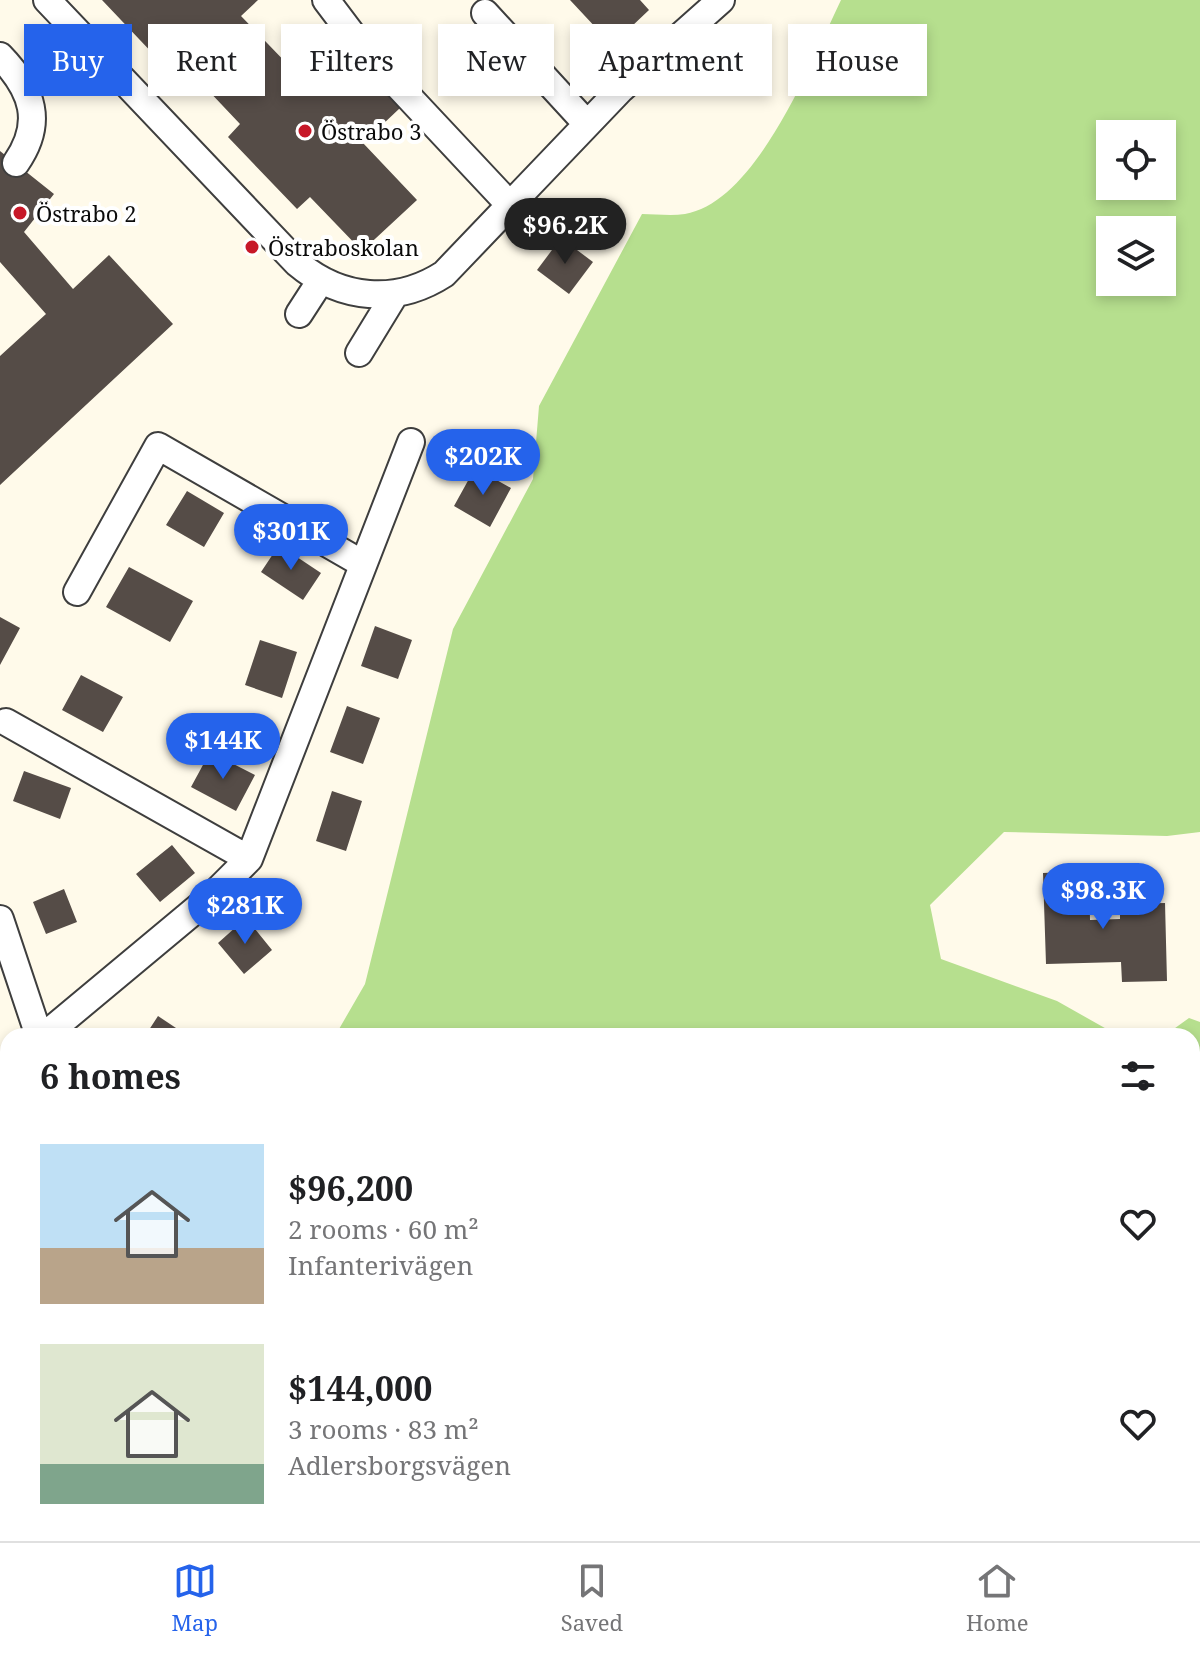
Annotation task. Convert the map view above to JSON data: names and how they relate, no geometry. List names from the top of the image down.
{
  "places": ["Östrabo 3", "Östrabo 2", "Östraboskolan"],
  "page": {
    "chip": [
      "Buy",
      "Rent",
      "Filters",
      "New",
      "Apartment",
      "House"
    ],
    "price": [
      "$96.2K",
      "$202K",
      "$301K",
      "$144K",
      "$98.3K",
      "$281K"
    ],
    "heading": "6 homes",
    "list": [
      {
        "name": "$96,200",
        "note": "2 rooms · 60 m² · Infanterivägen"
      },
      {
        "name": "$144,000",
        "note": "3 rooms · 83 m² · Adlersborgsvägen"
      }
    ],
    "tabs": ["Map", "Saved", "Home"]
  }
}
